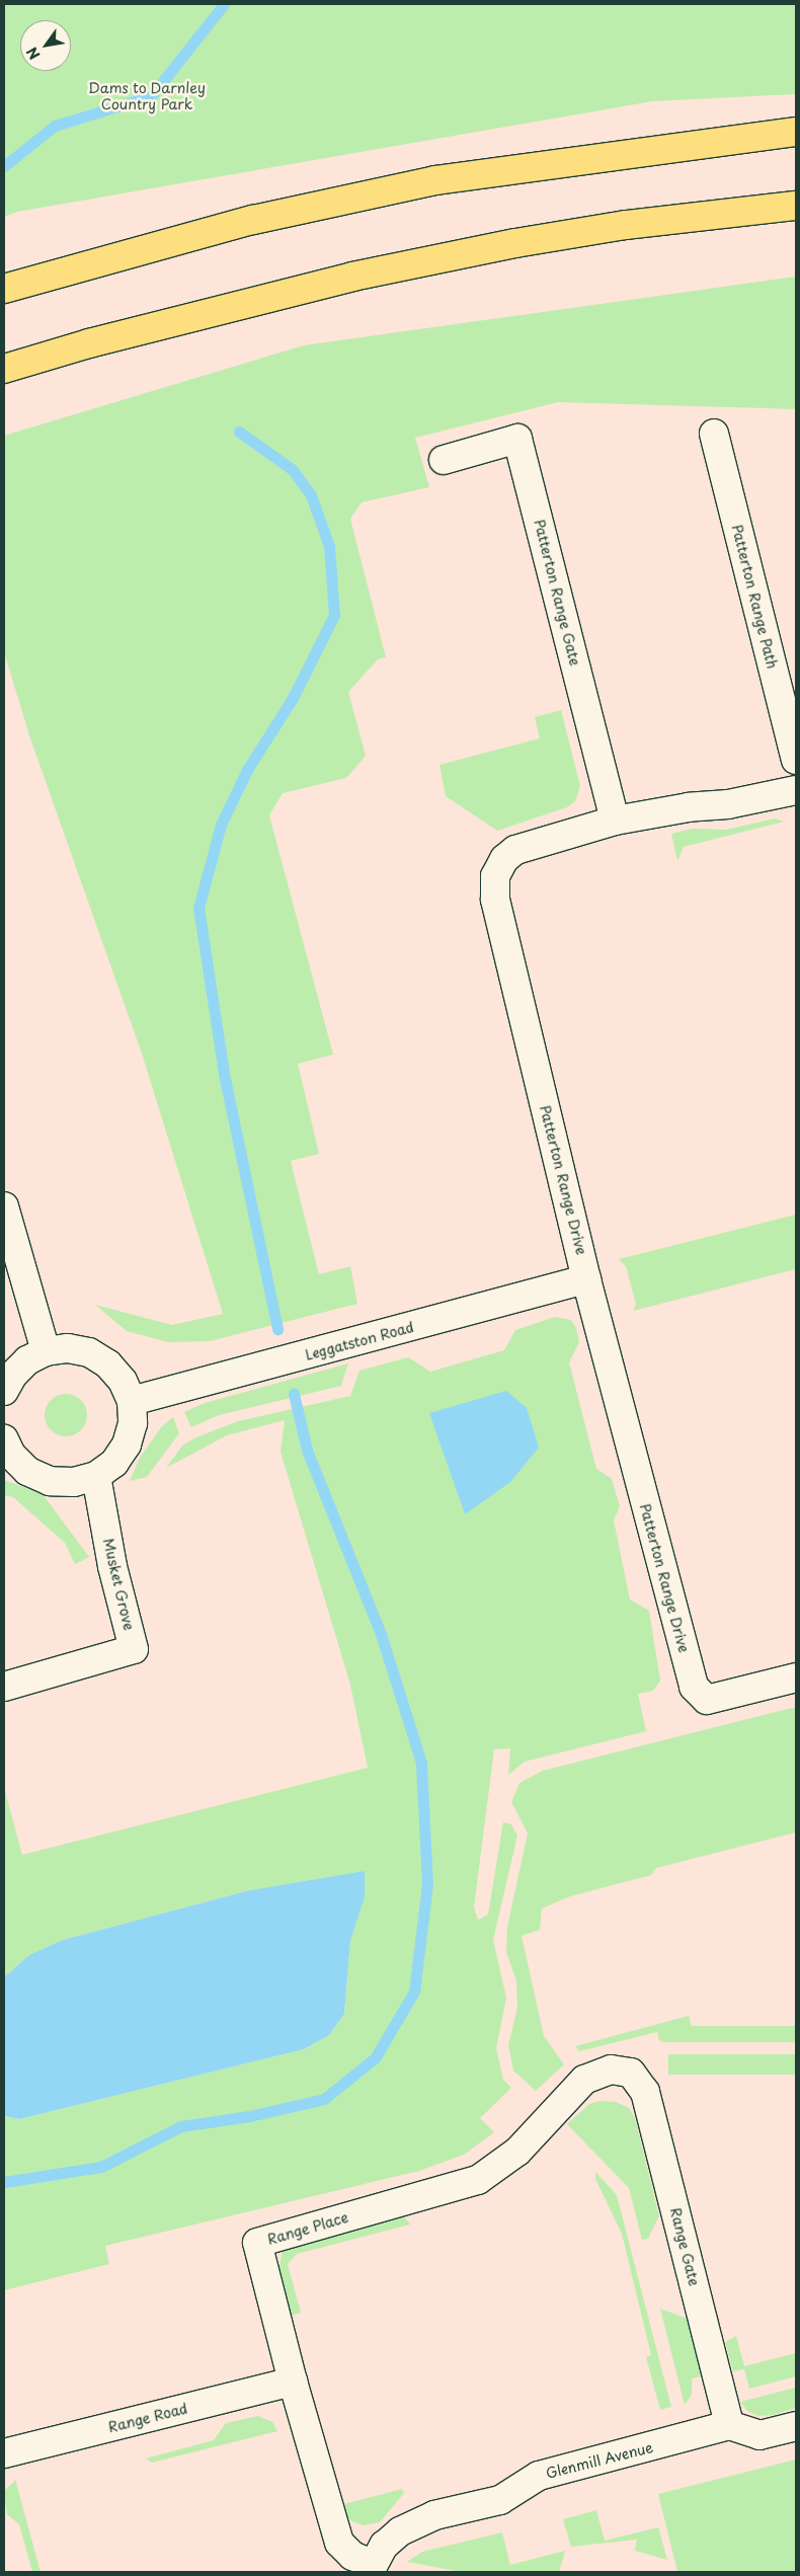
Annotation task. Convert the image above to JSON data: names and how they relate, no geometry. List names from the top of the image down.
{
  "streets": {
    "street": [
      "Patterton Range Gate",
      "Patterton Range Path",
      "Patterton Range Drive",
      "Leggatston Road",
      "Musket Grove",
      "Range Place",
      "Range Gate",
      "Range Road",
      "Glenmill Avenue"
    ]
  },
  "crossings": [
    ["Patterton Range Gate", "Patterton Range Drive"],
    ["Patterton Range Drive", "Leggatston Road"],
    ["Range Place", "Range Gate"],
    ["Range Place", "Range Road"],
    ["Range Place", "Glenmill Avenue"],
    ["Range Gate", "Glenmill Avenue"]
  ],
  "parks": ["Dams to Darnley Country Park"],
  "north": "bottom left"
}
